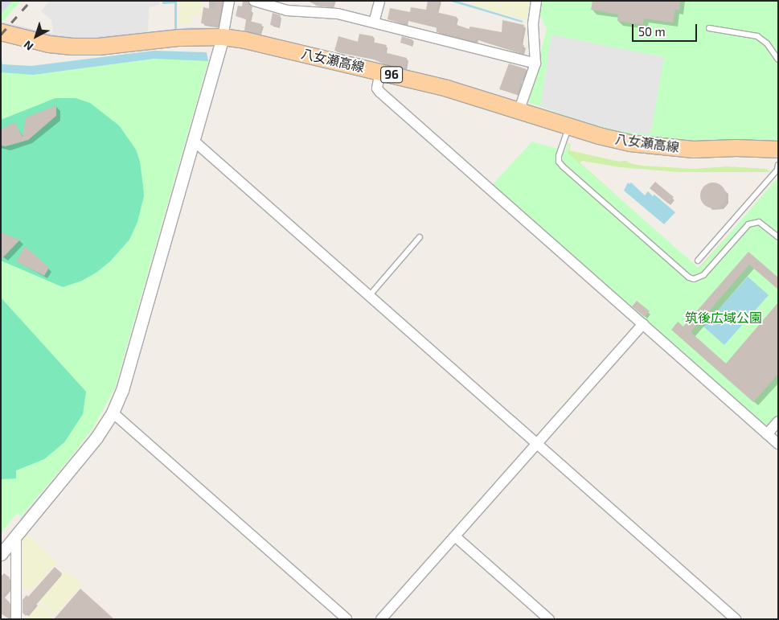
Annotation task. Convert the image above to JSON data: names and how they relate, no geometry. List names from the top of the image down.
{
  "streets": {
    "main road": ["八女瀬高線", "96"]
  },
  "parks": ["筑後広域公園"],
  "scale_bar": "50 m",
  "north": "bottom left"
}
